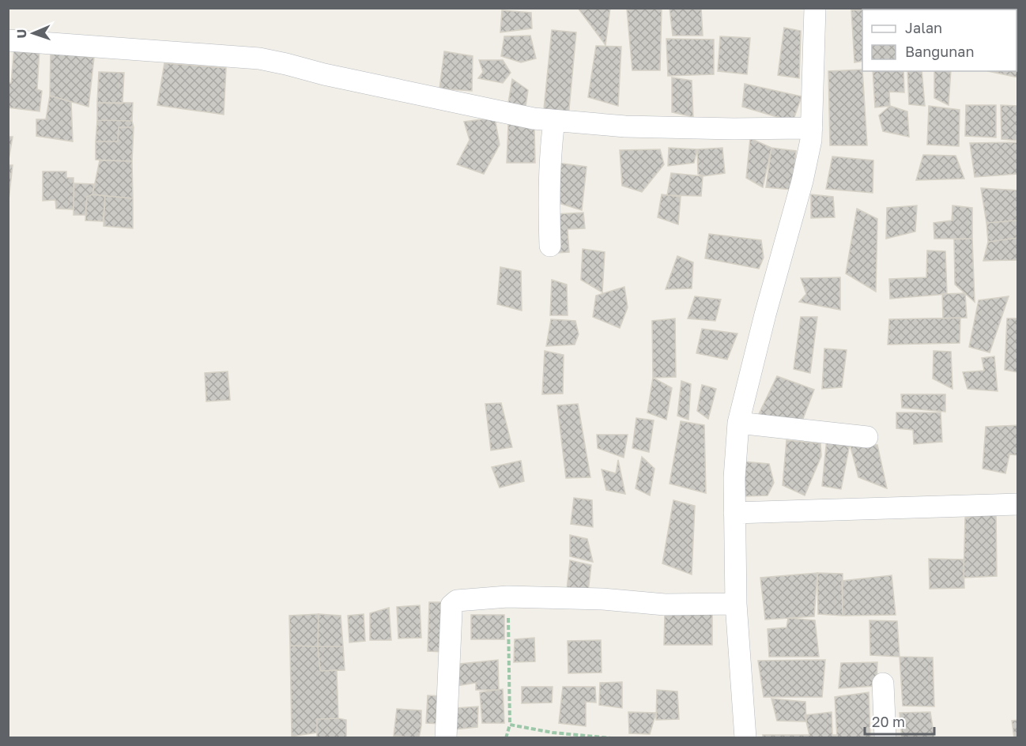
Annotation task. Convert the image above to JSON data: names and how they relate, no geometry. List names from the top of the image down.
{
  "legend": ["Jalan", "Bangunan"],
  "scale_bar": "20 m",
  "north": "left"
}
